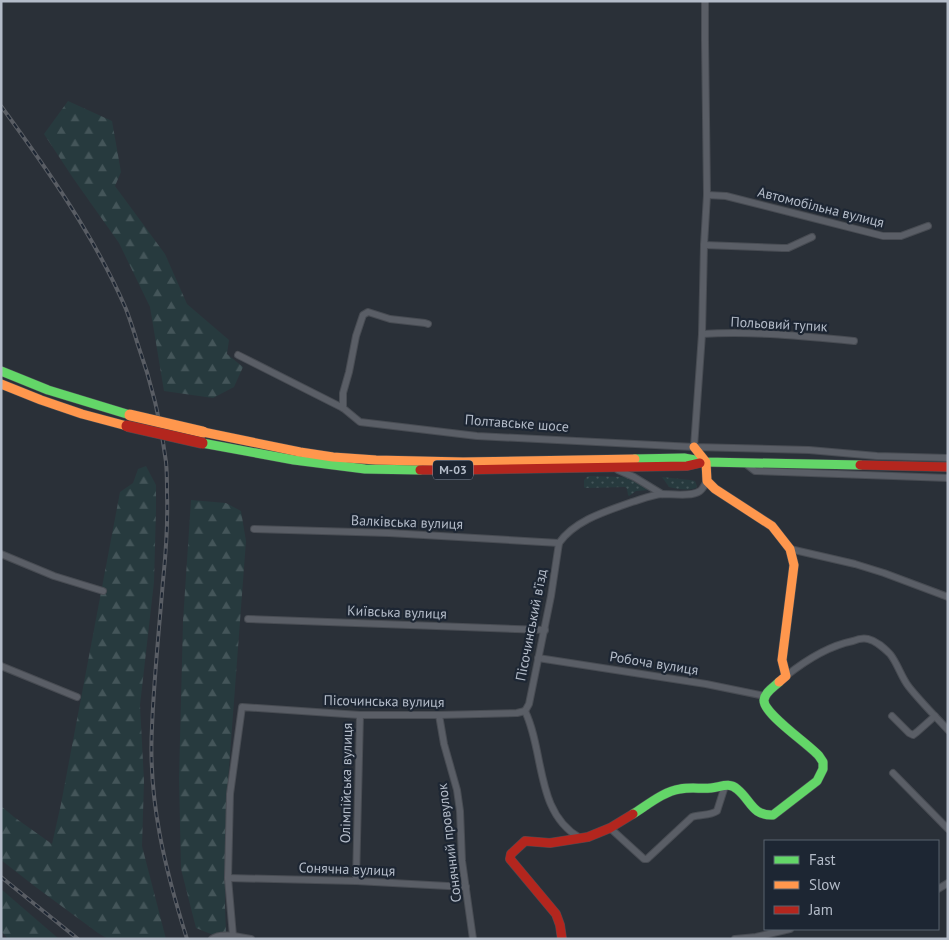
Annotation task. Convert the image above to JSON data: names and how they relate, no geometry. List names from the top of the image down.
{
  "streets": {
    "main road": ["М-03"],
    "street": [
      "Автомобільна вулиця",
      "Польовий тупик",
      "Полтавське шосе",
      "Валківська вулиця",
      "Київська вулиця",
      "Пісочинський в’їзд",
      "Робоча вулиця",
      "Пісочинська вулиця",
      "Олімпійська вулиця",
      "Сонячний провулок",
      "Сонячна вулиця"
    ]
  },
  "crossings": [
    ["Валківська вулиця", "Пісочинський в’їзд"],
    ["Київська вулиця", "Пісочинський в’їзд"],
    ["Пісочинський в’їзд", "Робоча вулиця"],
    ["Пісочинський в’їзд", "Пісочинська вулиця"],
    ["Пісочинська вулиця", "Олімпійська вулиця"],
    ["Пісочинська вулиця", "Сонячний провулок"],
    ["Пісочинська вулиця", "Сонячна вулиця"],
    ["Олімпійська вулиця", "Сонячна вулиця"],
    ["Сонячний провулок", "Сонячна вулиця"]
  ],
  "legend": ["Fast", "Slow", "Jam"]
}
